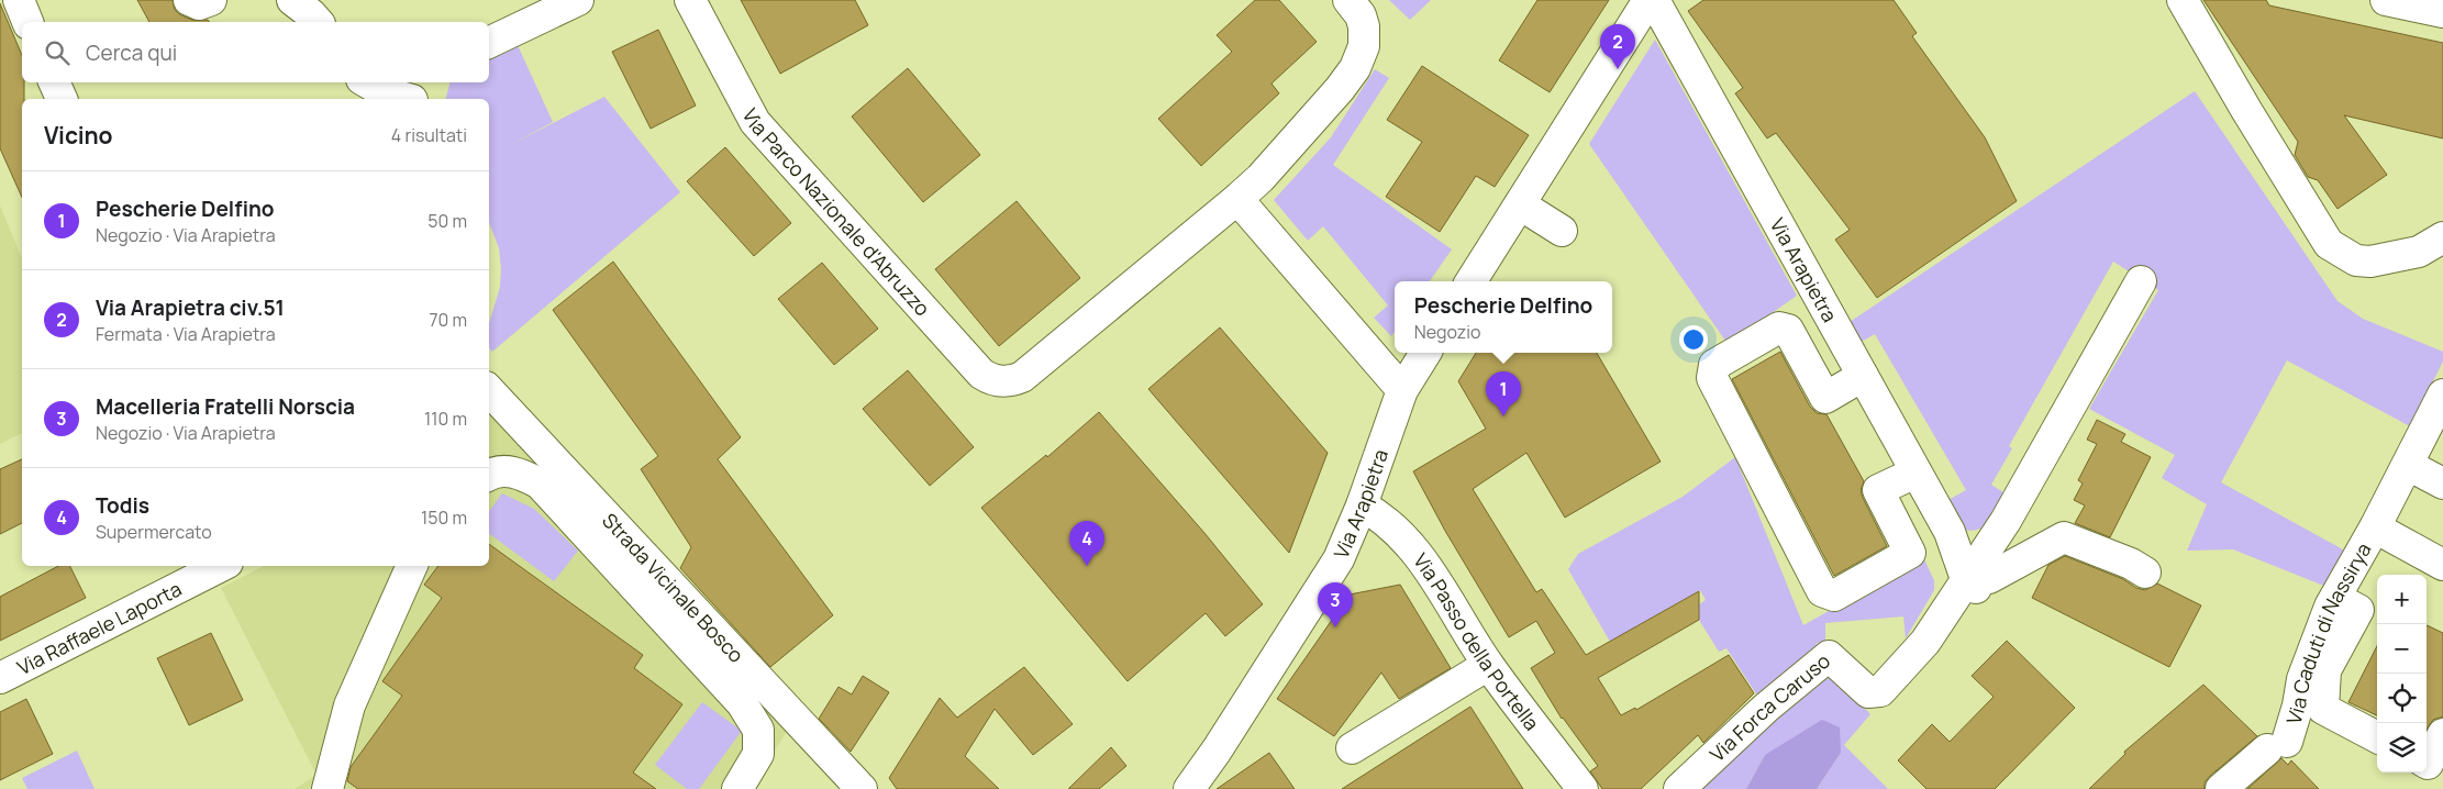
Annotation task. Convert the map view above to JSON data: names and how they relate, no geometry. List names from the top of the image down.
{
  "streets": {
    "street": [
      "Via Parco Nazionale d'Abruzzo",
      "Via Arapietra",
      "Strada Vicinale Bosco",
      "Via Raffaele Laporta",
      "Via Caduti di Nassirya",
      "Via Passo della Portella",
      "Via Forca Caruso"
    ]
  },
  "crossings": [
    ["Via Arapietra", "Via Passo della Portella"],
    ["Via Arapietra", "Via Forca Caruso"]
  ],
  "page": {
    "search": "Cerca qui",
    "pins": [
      "2",
      "1",
      "4",
      "3"
    ],
    "heading": ["Vicino", "4 risultati"],
    "list": [
      {
        "mark": "1",
        "name": "Pescherie Delfino",
        "note": "Negozio · Via Arapietra",
        "value": "50 m"
      },
      {
        "mark": "2",
        "name": "Via Arapietra civ.51",
        "note": "Fermata · Via Arapietra",
        "value": "70 m"
      },
      {
        "mark": "3",
        "name": "Macelleria Fratelli Norscia",
        "note": "Negozio · Via Arapietra",
        "value": "110 m"
      },
      {
        "mark": "4",
        "name": "Todis",
        "note": "Supermercato",
        "value": "150 m"
      }
    ],
    "popup": ["Pescherie Delfino", "Negozio"],
    "map_buttons": ["+", "−"]
  }
}
